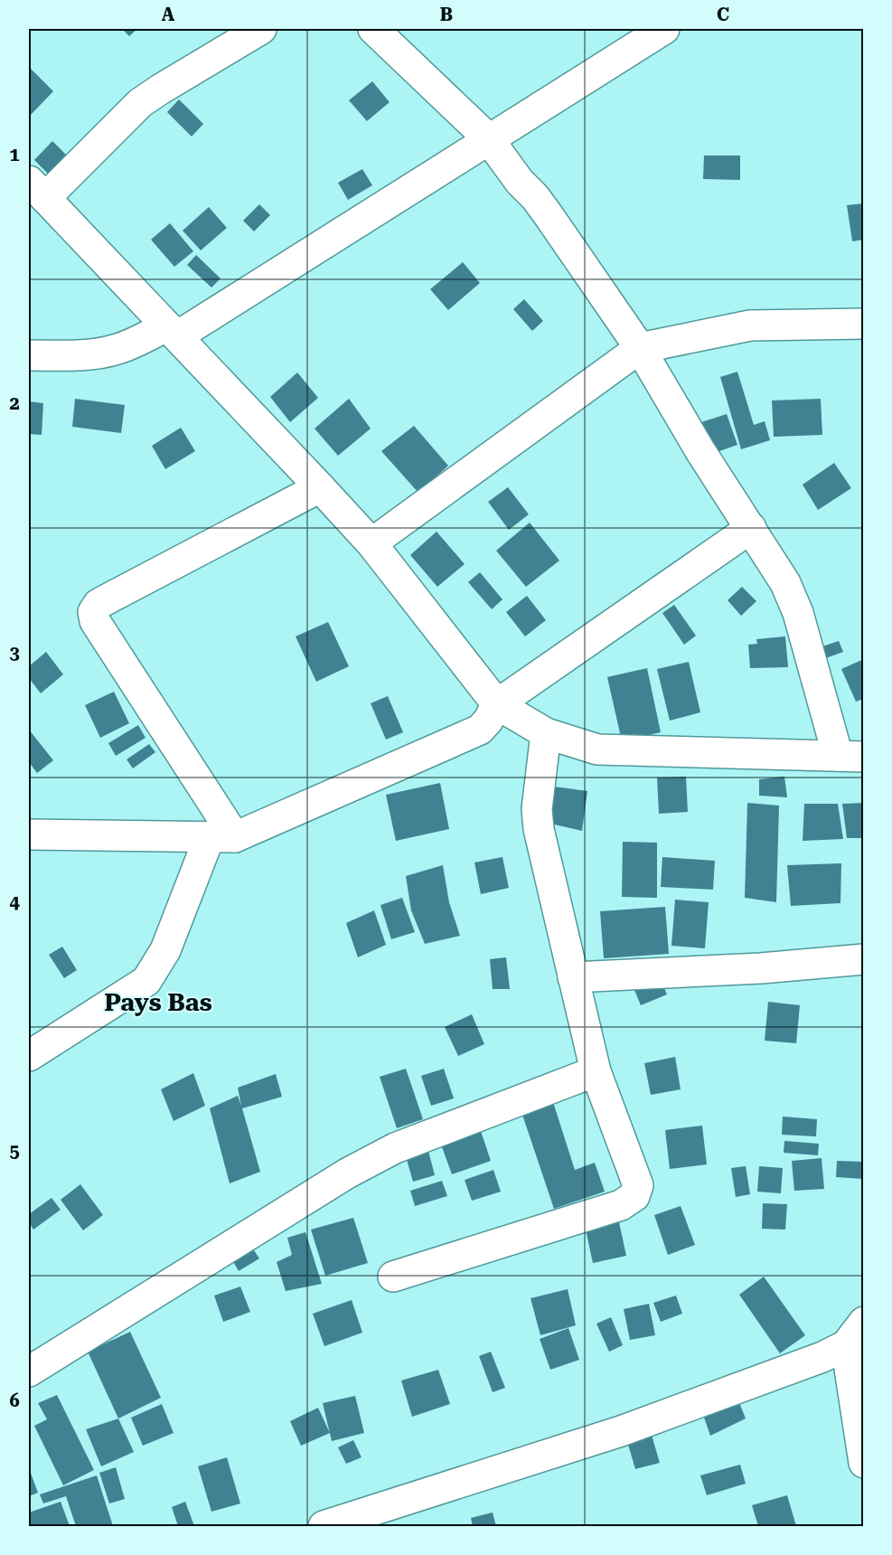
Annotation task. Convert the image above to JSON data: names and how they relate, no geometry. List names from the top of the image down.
{
  "districts": ["Pays Bas"],
  "grid": {
    "columns": ["A", "B", "C"],
    "rows": [
      "1",
      "2",
      "3",
      "4",
      "5",
      "6"
    ]
  }
}
